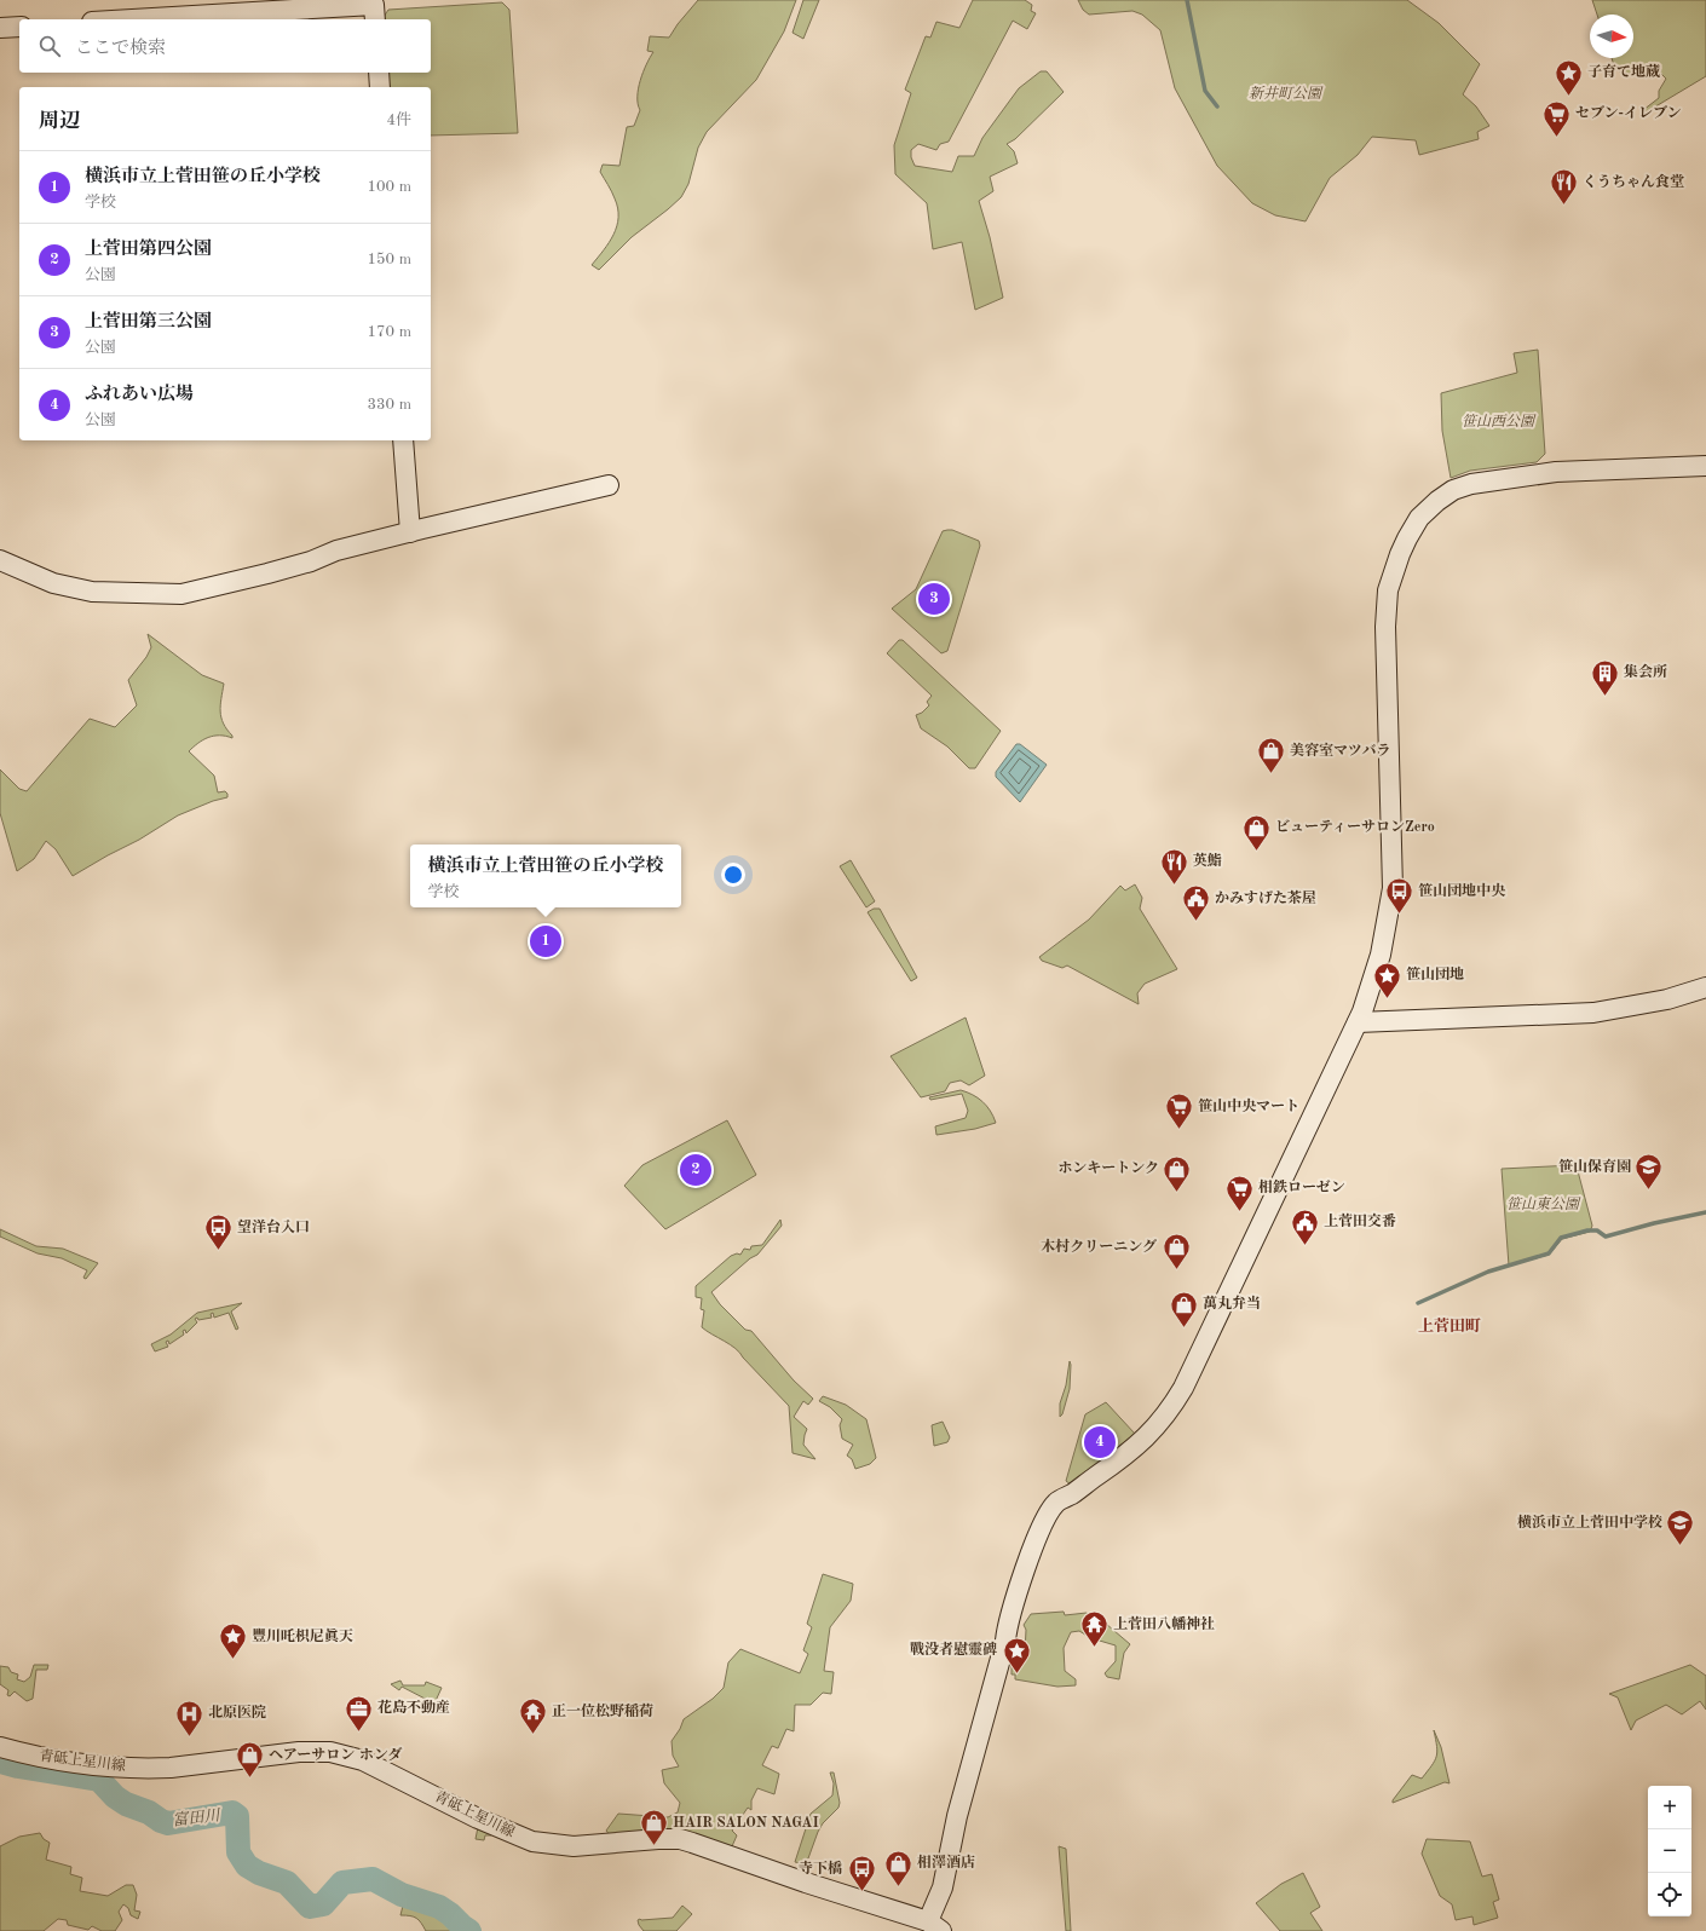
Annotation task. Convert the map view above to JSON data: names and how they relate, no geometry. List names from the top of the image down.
{
  "streets": {
    "street": ["青砥上星川線"]
  },
  "districts": ["上菅田町"],
  "water": ["富田川"],
  "parks": ["新井町公園", "笹山西公園", "笹山東公園"],
  "places": {
    "place": [
      "子育て地蔵",
      "笹山団地",
      "豐川吒枳尼眞天",
      "戰没者慰靈碑"
    ],
    "supermarket": ["セブン-イレブン", "笹山中央マート", "相鉄ローゼン"],
    "restaurant": ["くうちゃん食堂", "英鮨"],
    "building": ["集会所"],
    "shop": [
      "美容室マツバラ",
      "ビューティーサロンZero",
      "ホンキートンク",
      "木村クリーニング",
      "萬丸弁当",
      "ヘアーサロン ホンダ",
      "HAIR SALON NAGAI",
      "相澤酒店"
    ],
    "bus stop": ["笹山団地中央", "望洋台入口", "寺下橋"],
    "public building": ["かみすげた茶屋", "上菅田交番"],
    "school or university": ["笹山保育園", "横浜市立上菅田中学校"],
    "temple": ["上菅田八幡神社", "正一位松野稲荷"],
    "office": ["花島不動産"],
    "hospital": ["北原医院"]
  },
  "north": "right",
  "page": {
    "search": "ここで検索",
    "heading": ["周辺", "4件"],
    "list": [
      {
        "mark": "1",
        "name": "横浜市立上菅田笹の丘小学校",
        "note": "学校",
        "value": "100 m"
      },
      {
        "mark": "2",
        "name": "上菅田第四公園",
        "note": "公園",
        "value": "150 m"
      },
      {
        "mark": "3",
        "name": "上菅田第三公園",
        "note": "公園",
        "value": "170 m"
      },
      {
        "mark": "4",
        "name": "ふれあい広場",
        "note": "公園",
        "value": "330 m"
      }
    ],
    "pins": [
      "3",
      "1",
      "2",
      "4"
    ],
    "popup": ["横浜市立上菅田笹の丘小学校", "学校"],
    "map_buttons": ["+", "−"]
  }
}
